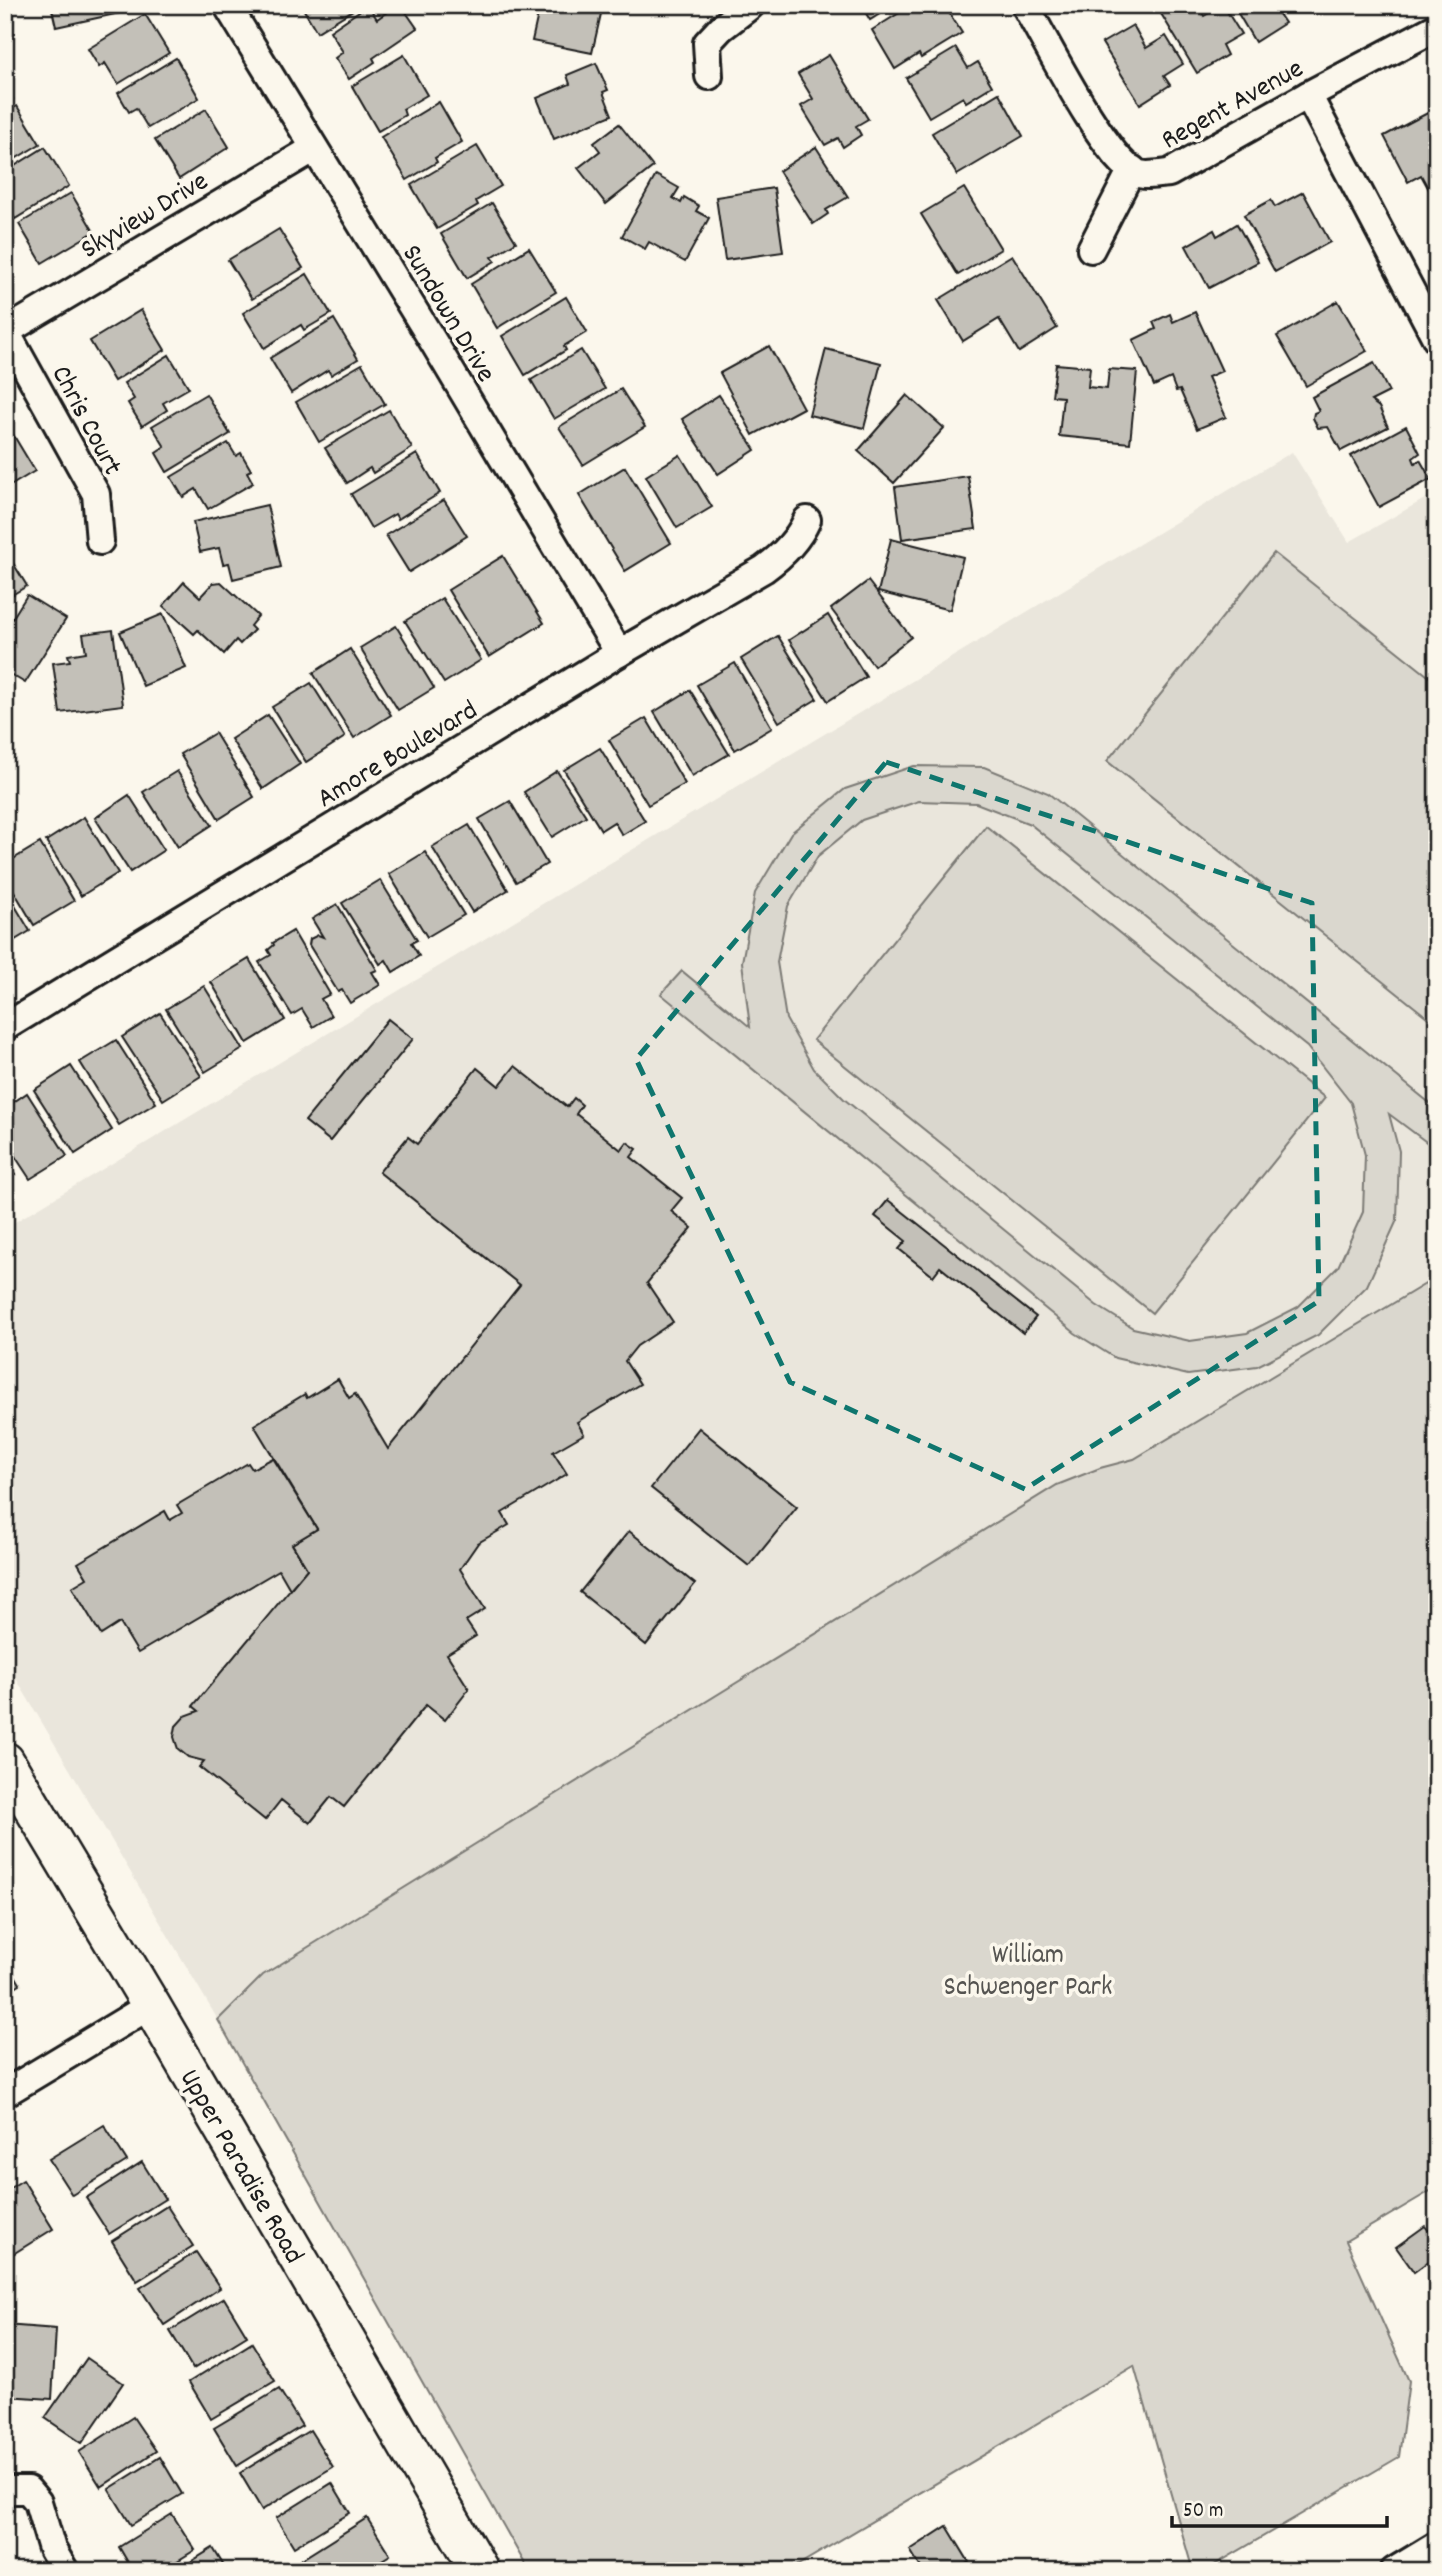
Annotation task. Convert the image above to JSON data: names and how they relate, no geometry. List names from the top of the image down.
{
  "streets": {
    "main road": ["Upper Paradise Road"],
    "street": [
      "Regent Avenue",
      "Skyview Drive",
      "Sundown Drive",
      "Chris Court",
      "Amore Boulevard"
    ]
  },
  "crossings": [
    ["Skyview Drive", "Sundown Drive"],
    ["Skyview Drive", "Chris Court"],
    ["Sundown Drive", "Amore Boulevard"]
  ],
  "parks": ["William Schwenger Park"],
  "scale_bar": "50 m"
}
